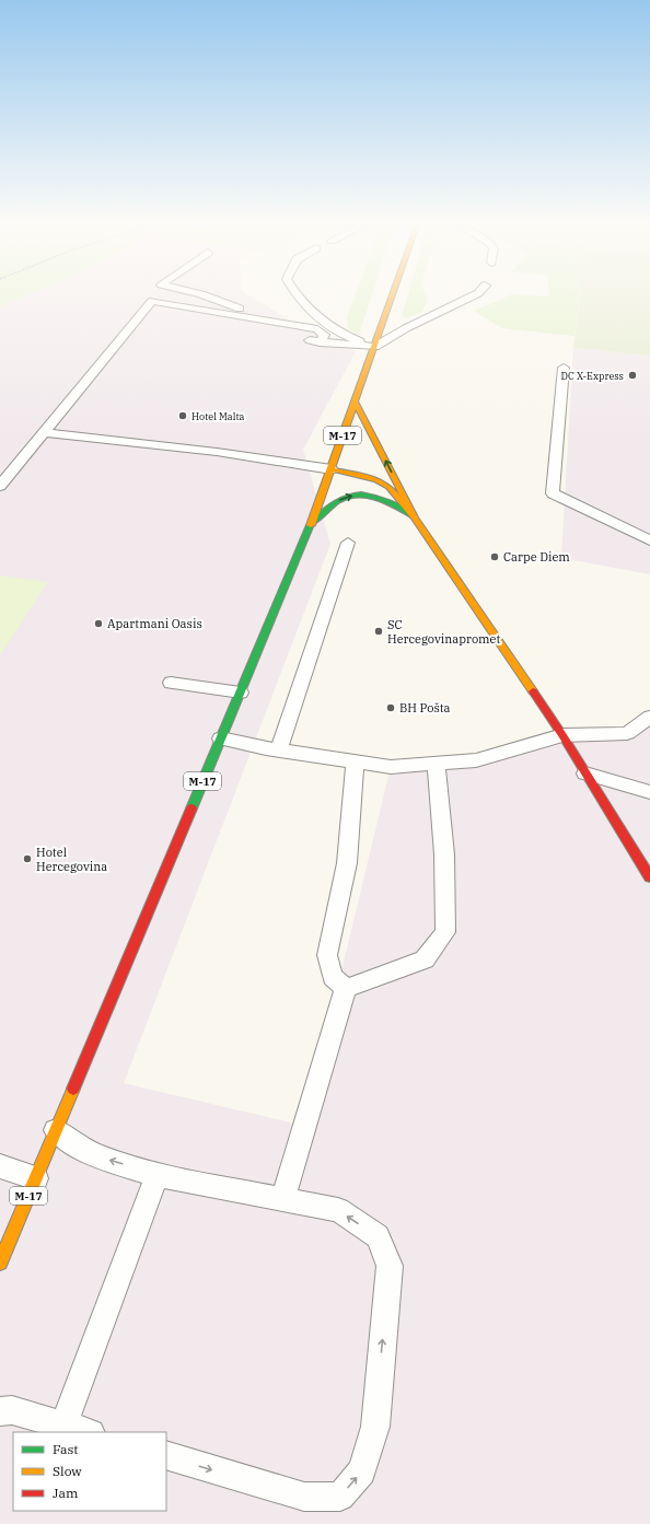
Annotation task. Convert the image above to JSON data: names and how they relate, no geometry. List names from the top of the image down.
{
  "streets": {
    "main road": ["M-17"]
  },
  "places": [
    "DC X-Express",
    "Hotel Malta",
    "Carpe Diem",
    "Apartmani Oasis",
    "SC Hercegovinapromet",
    "BH Pošta",
    "Hotel Hercegovina"
  ],
  "legend": ["Fast", "Slow", "Jam"]
}
